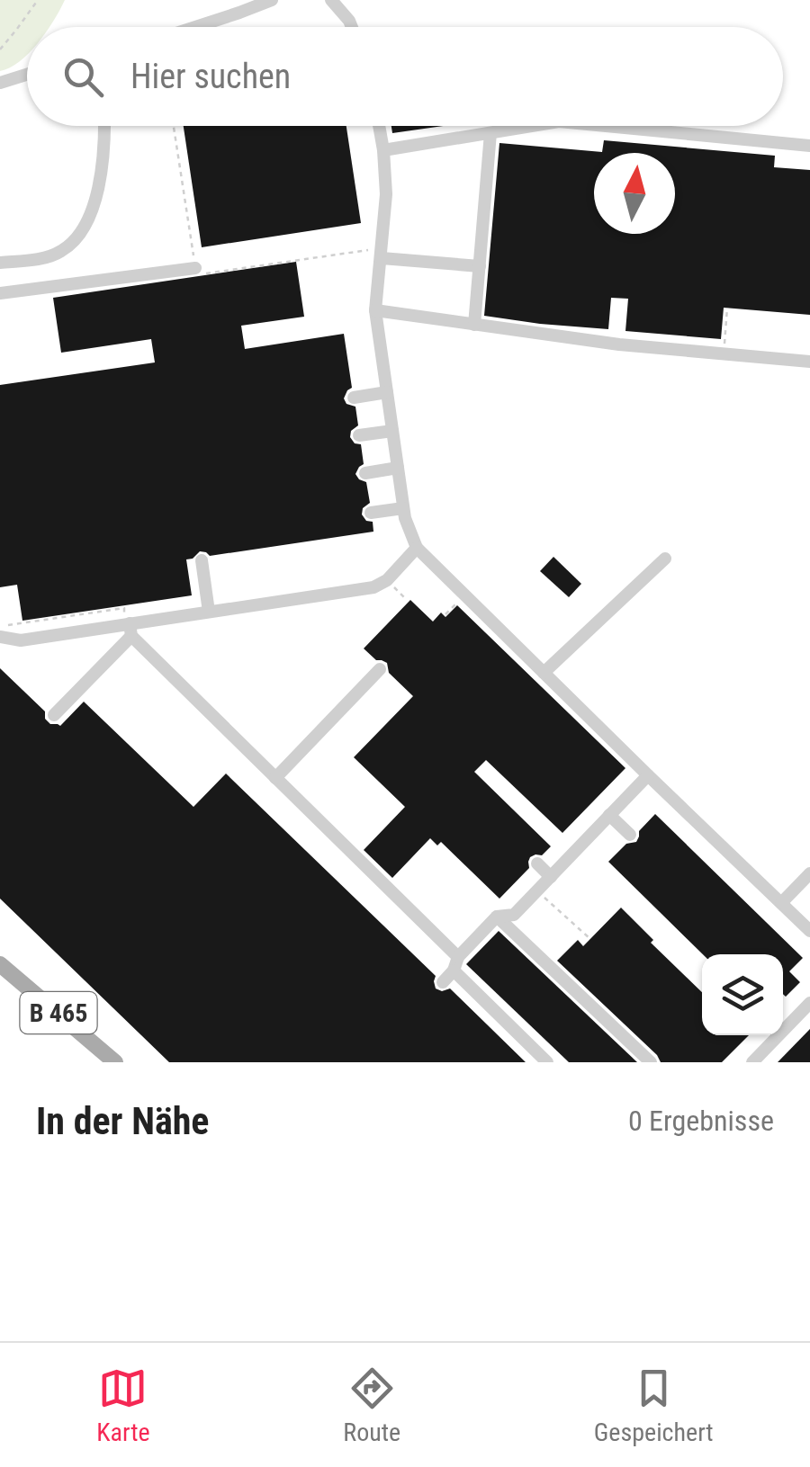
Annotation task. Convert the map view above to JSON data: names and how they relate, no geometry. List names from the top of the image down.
{
  "streets": {
    "main road": ["B 465"]
  },
  "north": "top",
  "page": {
    "search": "Hier suchen",
    "heading": ["In der Nähe", "0 Ergebnisse"],
    "nav": ["Karte", "Route", "Gespeichert"]
  }
}
